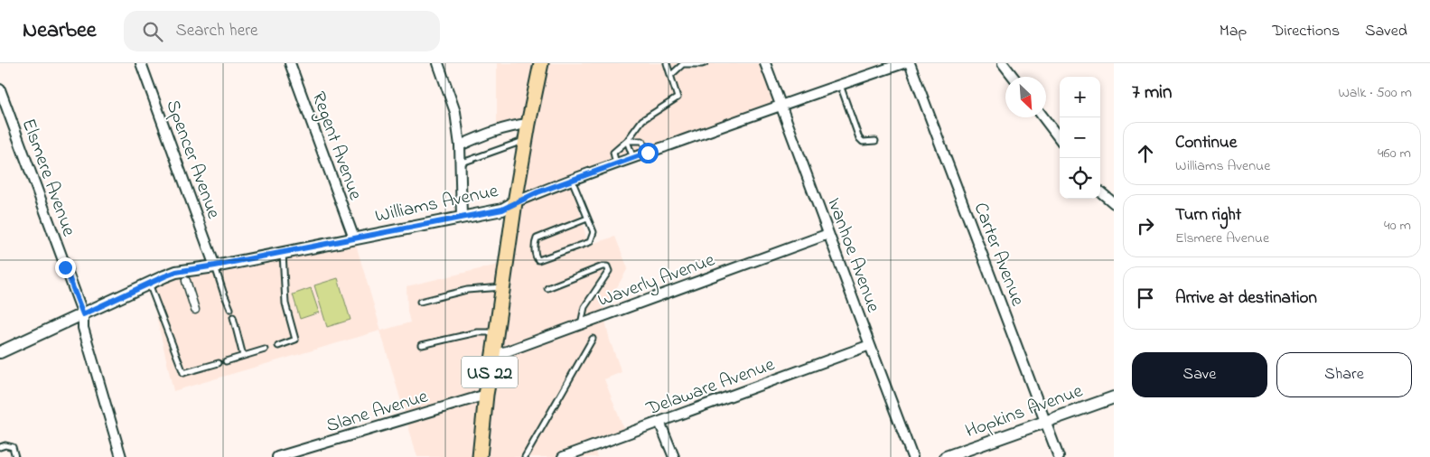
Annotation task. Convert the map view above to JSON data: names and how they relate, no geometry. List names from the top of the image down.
{
  "streets": {
    "main road": ["US 22"],
    "street": [
      "Regent Avenue",
      "Spencer Avenue",
      "Elsmere Avenue",
      "Williams Avenue",
      "Carter Avenue",
      "Ivanhoe Avenue",
      "Waverly Avenue",
      "Delaware Avenue",
      "Slane Avenue",
      "Hopkins Avenue"
    ]
  },
  "crossings": [
    ["Regent Avenue", "Williams Avenue"],
    ["Spencer Avenue", "Williams Avenue"],
    ["Elsmere Avenue", "Williams Avenue"],
    ["Williams Avenue", "Ivanhoe Avenue"],
    ["Williams Avenue", "US 22"],
    ["Carter Avenue", "Hopkins Avenue"],
    ["Ivanhoe Avenue", "Waverly Avenue"],
    ["Ivanhoe Avenue", "Delaware Avenue"],
    ["Waverly Avenue", "US 22"],
    ["US 22", "Slane Avenue"]
  ],
  "north": "bottom right",
  "page": {
    "header": "Nearbee",
    "search": "Search here",
    "nav": ["Map", "Directions", "Saved"],
    "heading": ["7 min", "Walk · 500 m"],
    "map_buttons": ["+", "−"],
    "list": [
      ["Continue", "Williams Avenue", "460 m"],
      ["Turn right", "Elsmere Avenue", "40 m"],
      "Arrive at destination"
    ],
    "buttons": ["Save", "Share"]
  }
}
